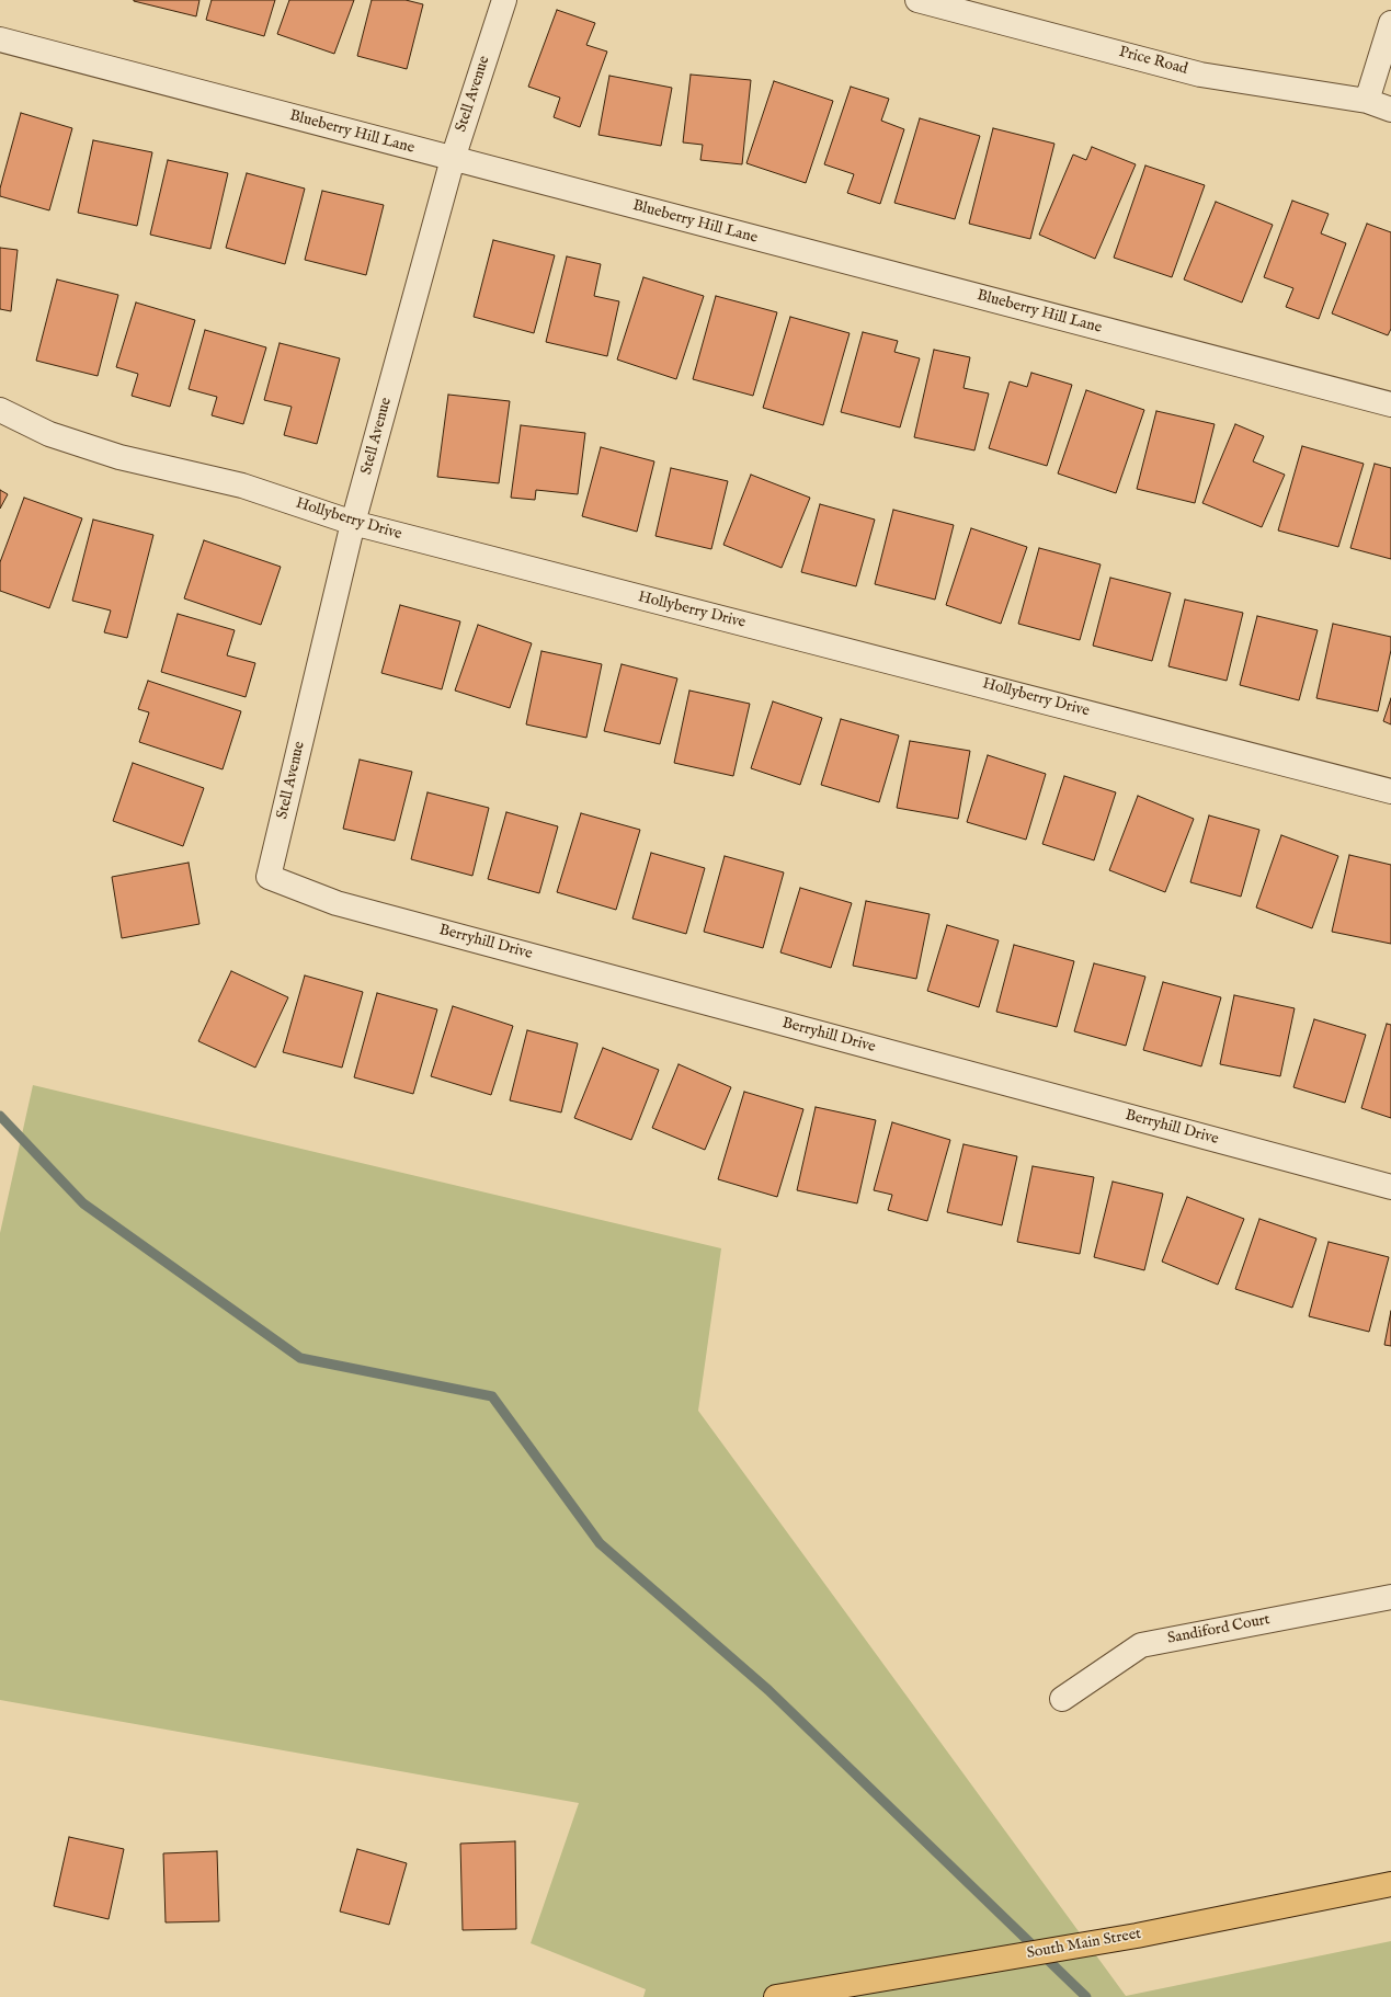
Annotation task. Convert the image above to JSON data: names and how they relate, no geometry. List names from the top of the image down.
{
  "streets": {
    "main road": ["South Main Street"],
    "street": [
      "Price Road",
      "Stell Avenue",
      "Blueberry Hill Lane",
      "Hollyberry Drive",
      "Berryhill Drive",
      "Sandiford Court"
    ]
  },
  "crossings": [
    ["Stell Avenue", "Blueberry Hill Lane"],
    ["Stell Avenue", "Hollyberry Drive"],
    ["Stell Avenue", "Berryhill Drive"]
  ]
}
